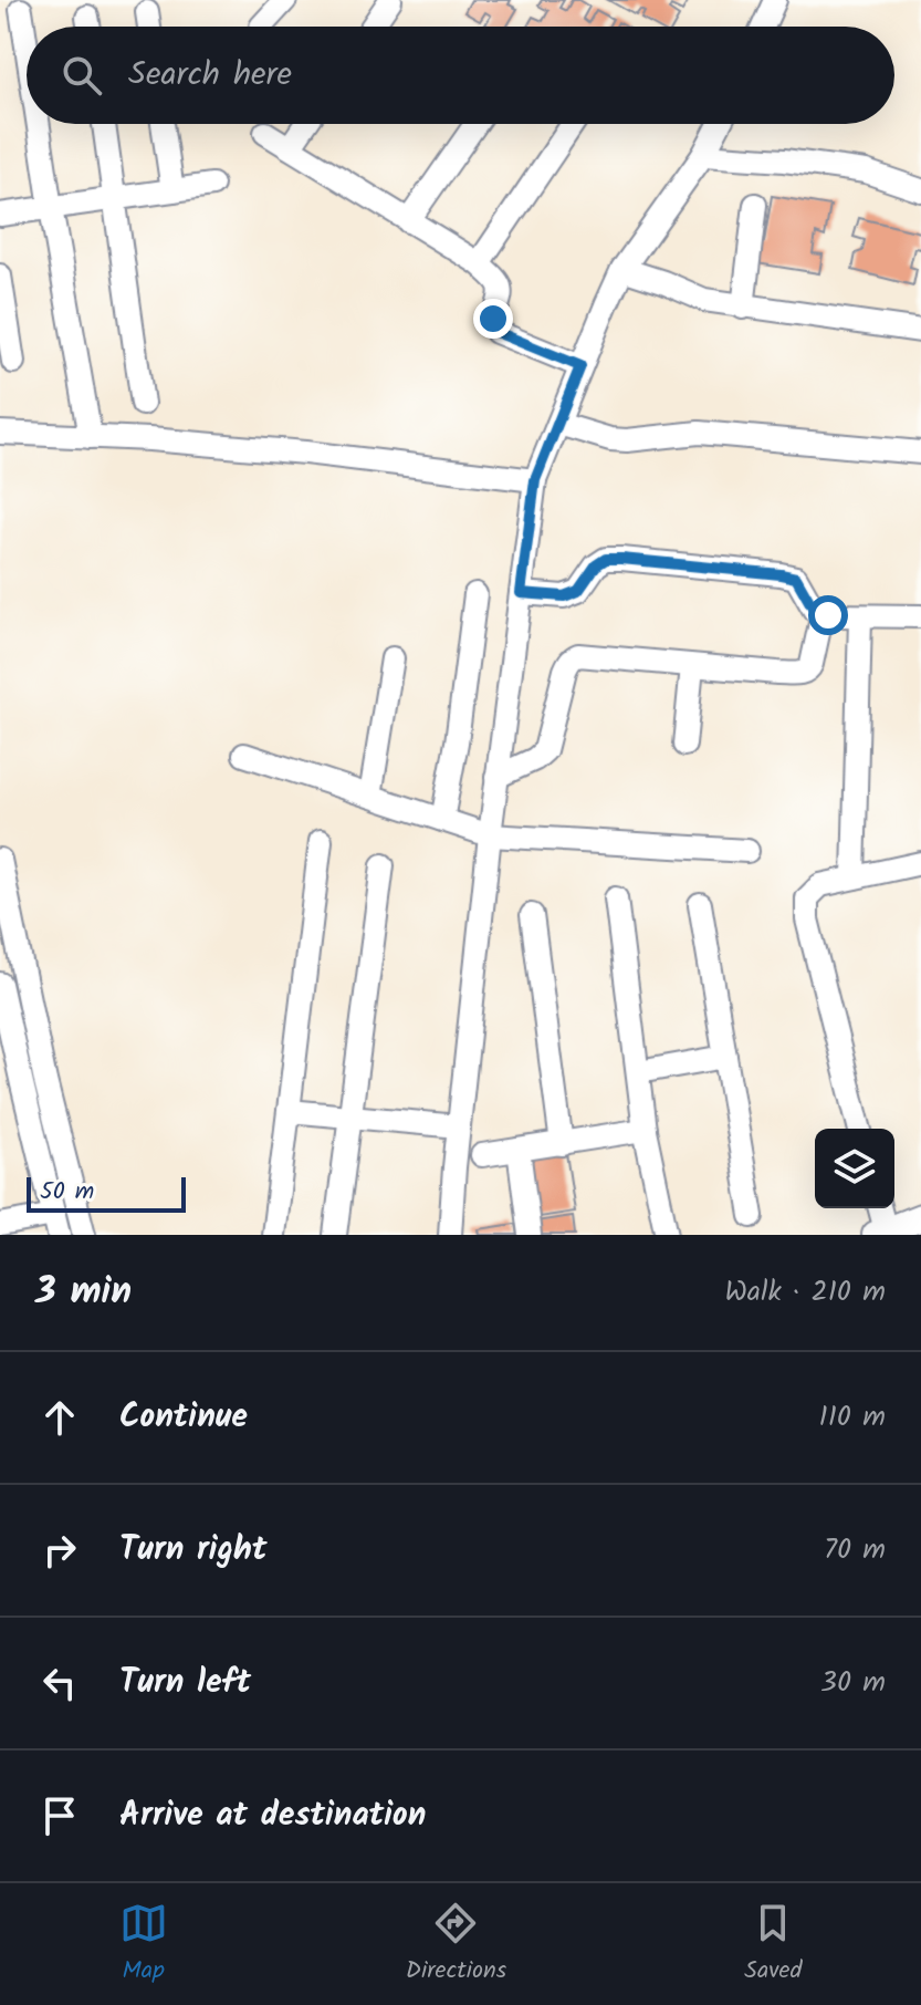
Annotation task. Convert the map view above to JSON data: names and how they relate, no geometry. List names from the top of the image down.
{
  "scale_bar": "50 m",
  "page": {
    "search": "Search here",
    "scale": "50 m",
    "heading": ["3 min", "Walk · 210 m"],
    "list": [
      ["Continue", "110 m"],
      ["Turn right", "70 m"],
      ["Turn left", "30 m"],
      "Arrive at destination"
    ],
    "nav": ["Map", "Directions", "Saved"]
  }
}
